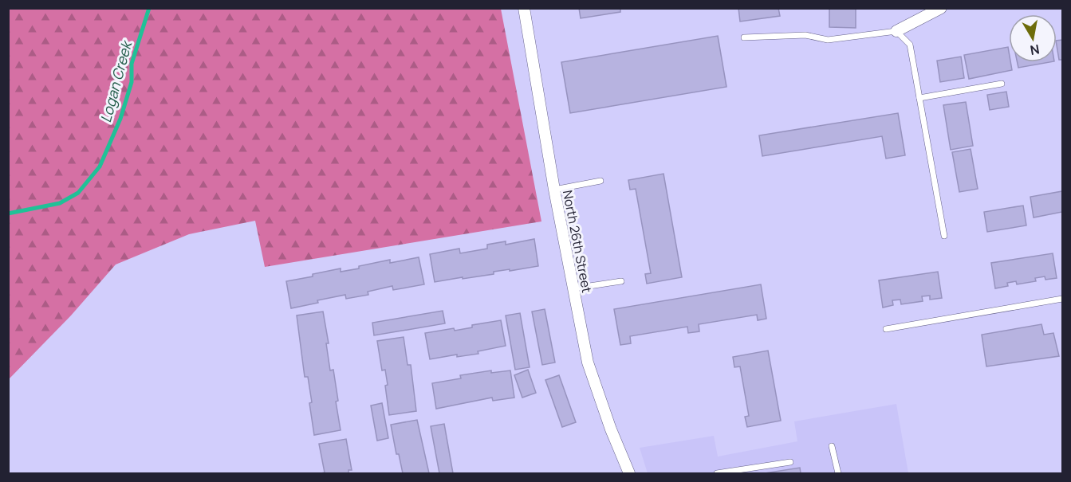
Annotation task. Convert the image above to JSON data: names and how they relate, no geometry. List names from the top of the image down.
{
  "streets": {
    "street": ["North 26th Street"]
  },
  "water": ["Logan Creek"],
  "north": "bottom"
}
